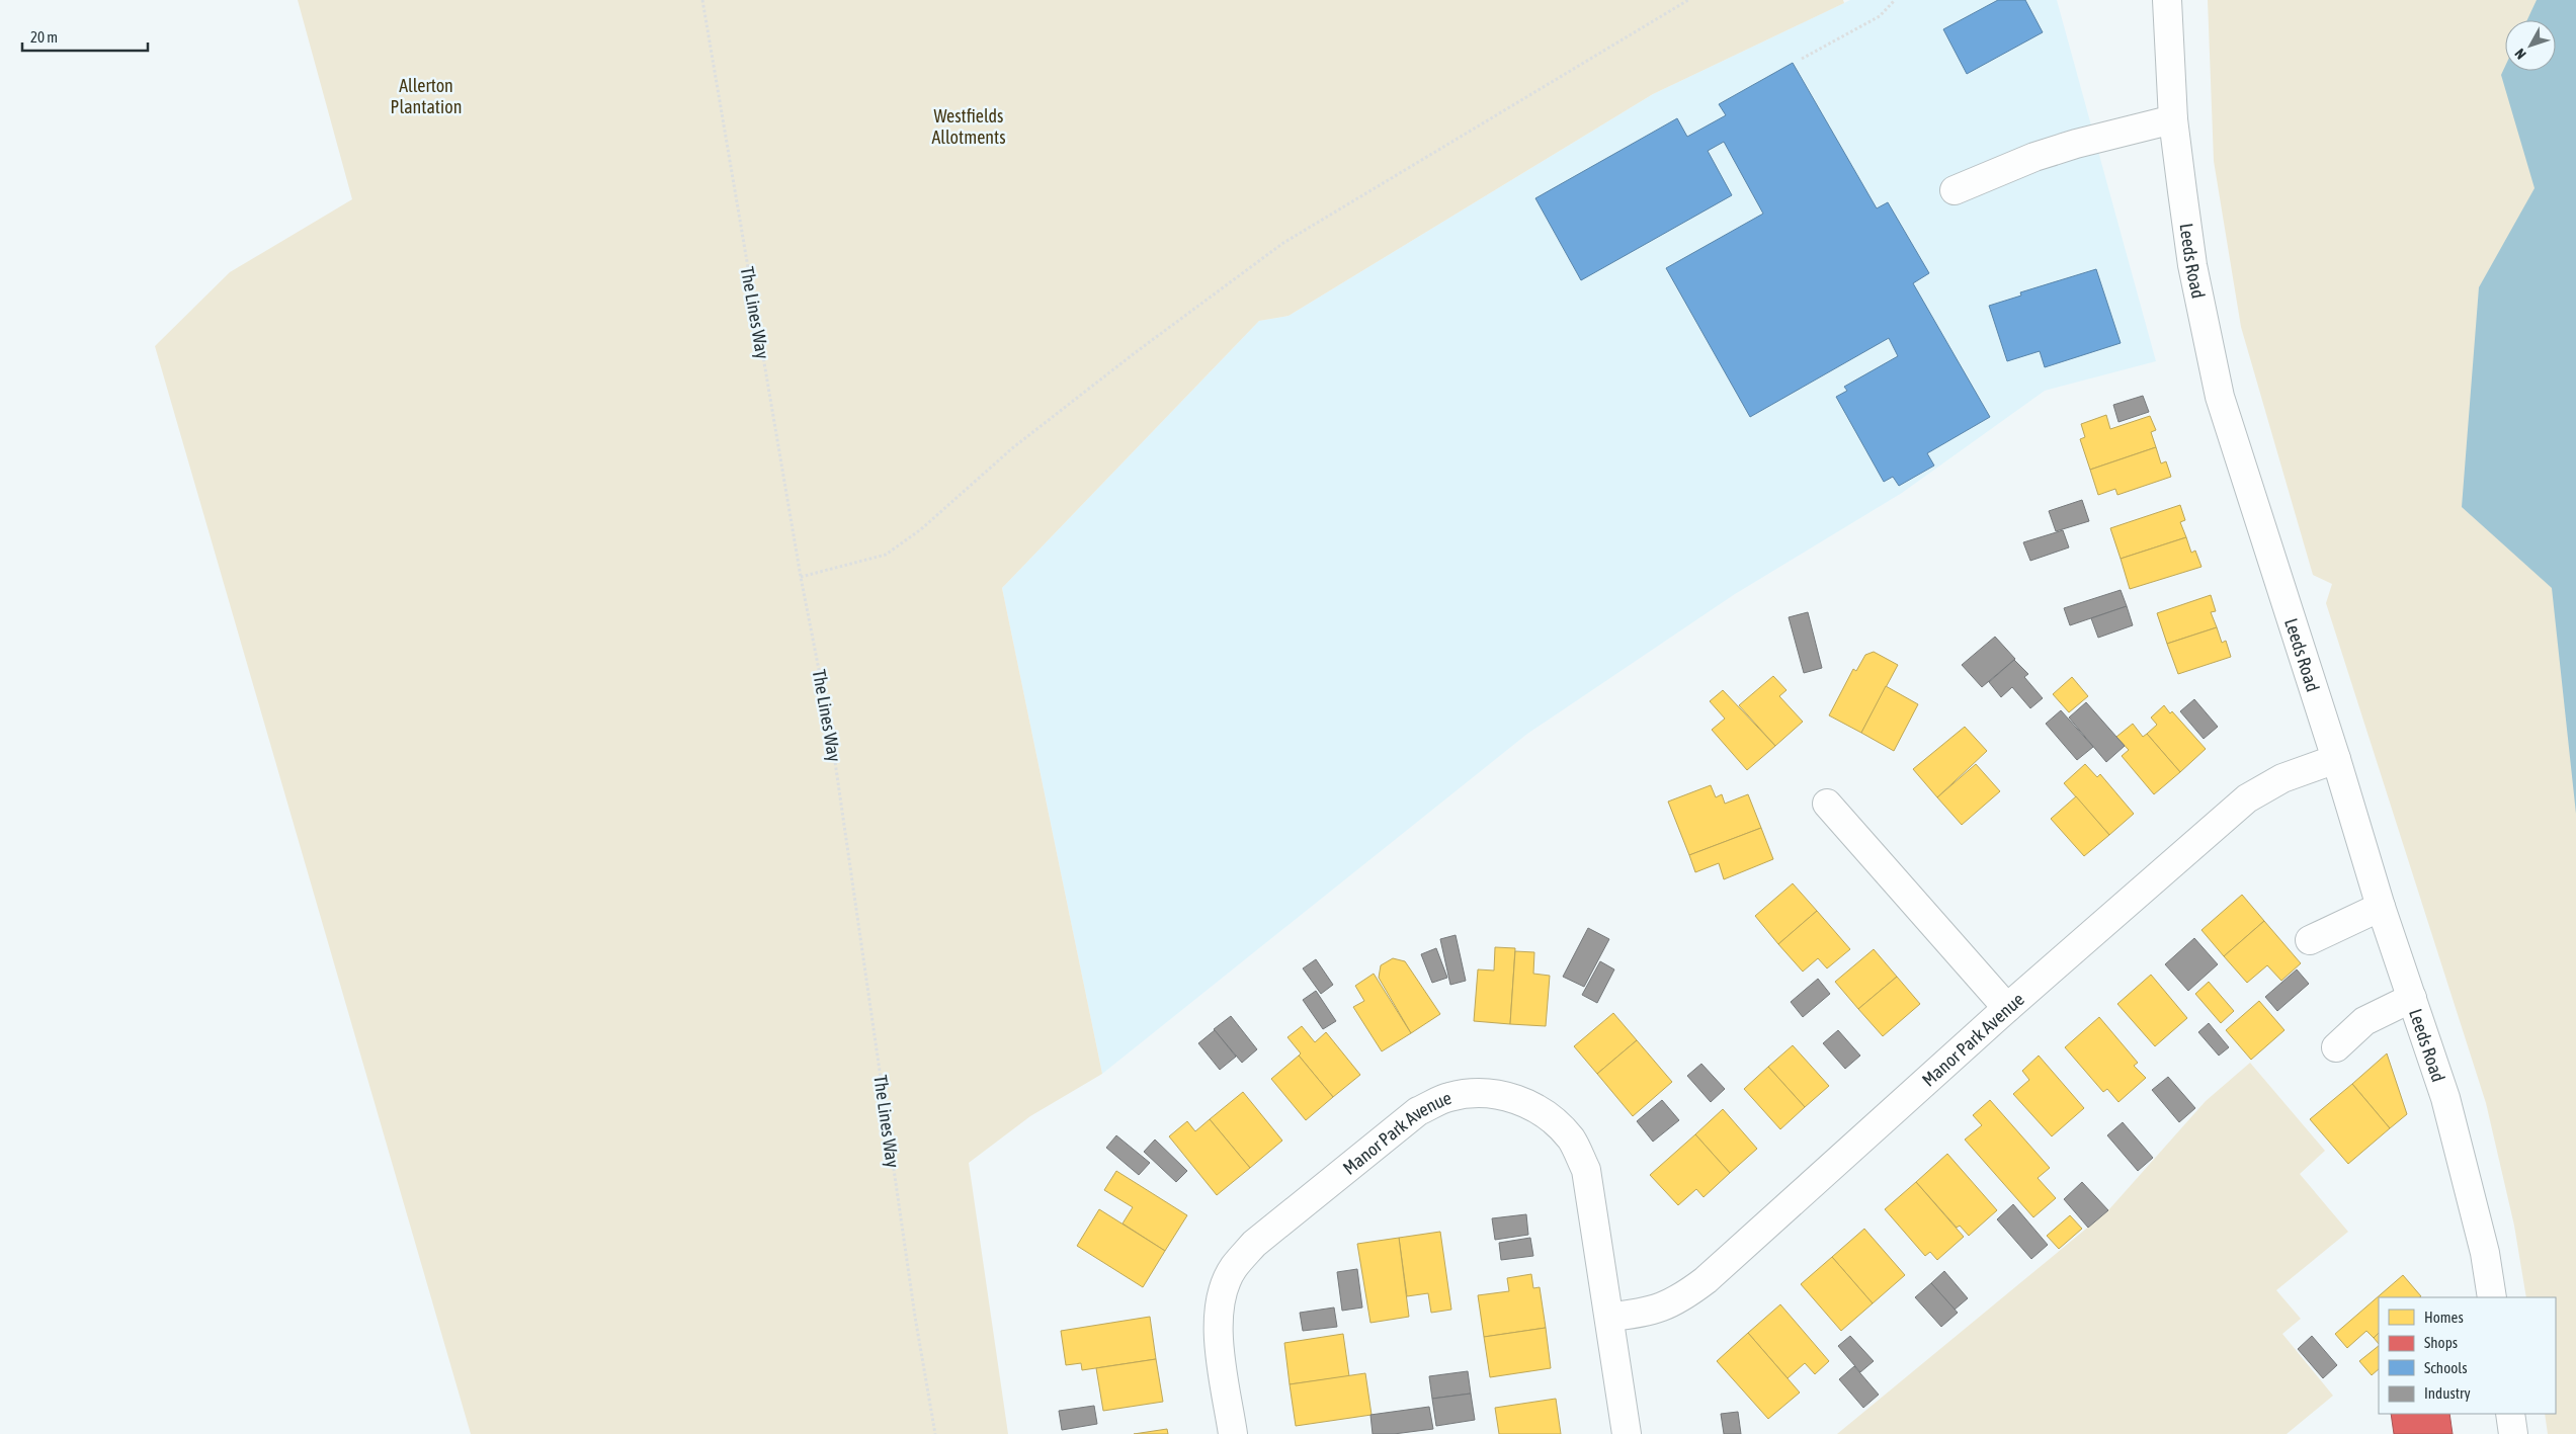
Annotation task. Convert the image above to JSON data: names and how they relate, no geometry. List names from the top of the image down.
{
  "streets": {
    "street": ["Leeds Road", "Manor Park Avenue"],
    "path": ["The Lines Way"]
  },
  "crossings": [
    ["Leeds Road", "Manor Park Avenue"]
  ],
  "parks": ["Allerton Plantation", "Westfields Allotments"],
  "legend": [
    "Homes",
    "Shops",
    "Schools",
    "Industry"
  ],
  "scale_bar": "20 m",
  "north": "bottom left"
}
